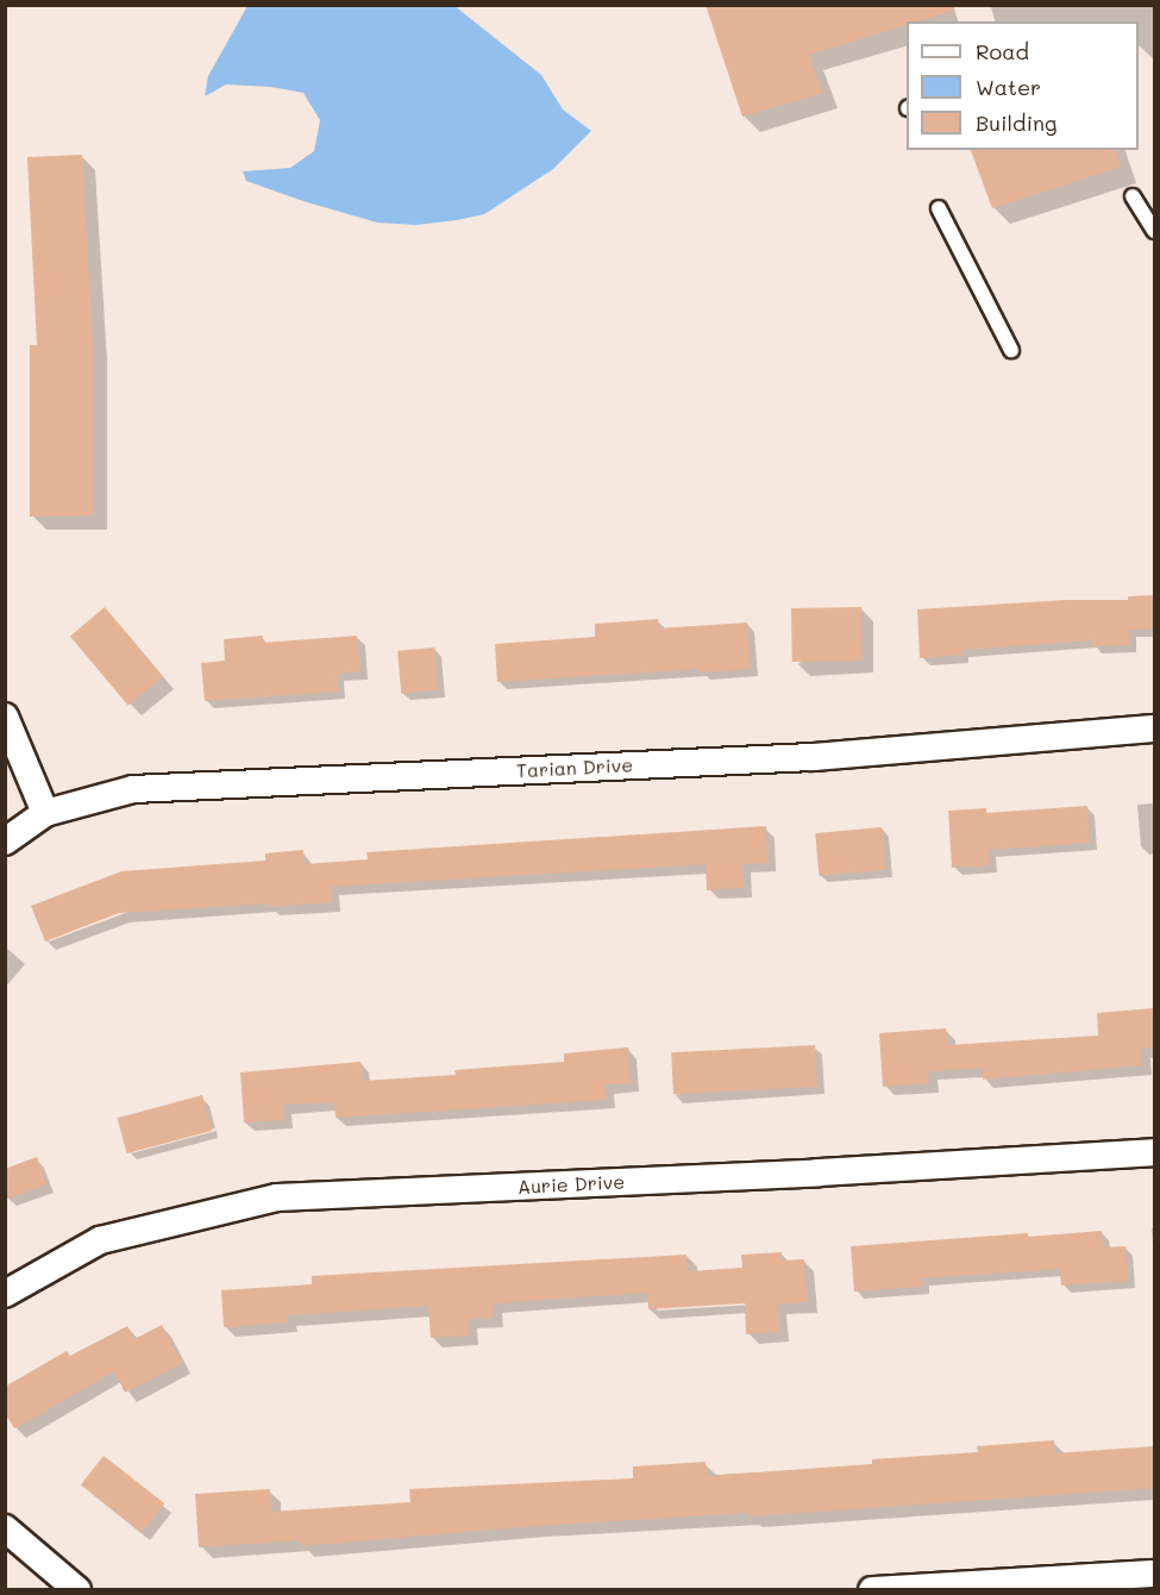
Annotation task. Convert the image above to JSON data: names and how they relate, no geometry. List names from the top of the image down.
{
  "streets": {
    "street": ["Tarian Drive", "Aurie Drive"]
  },
  "legend": ["Road", "Water", "Building"]
}
